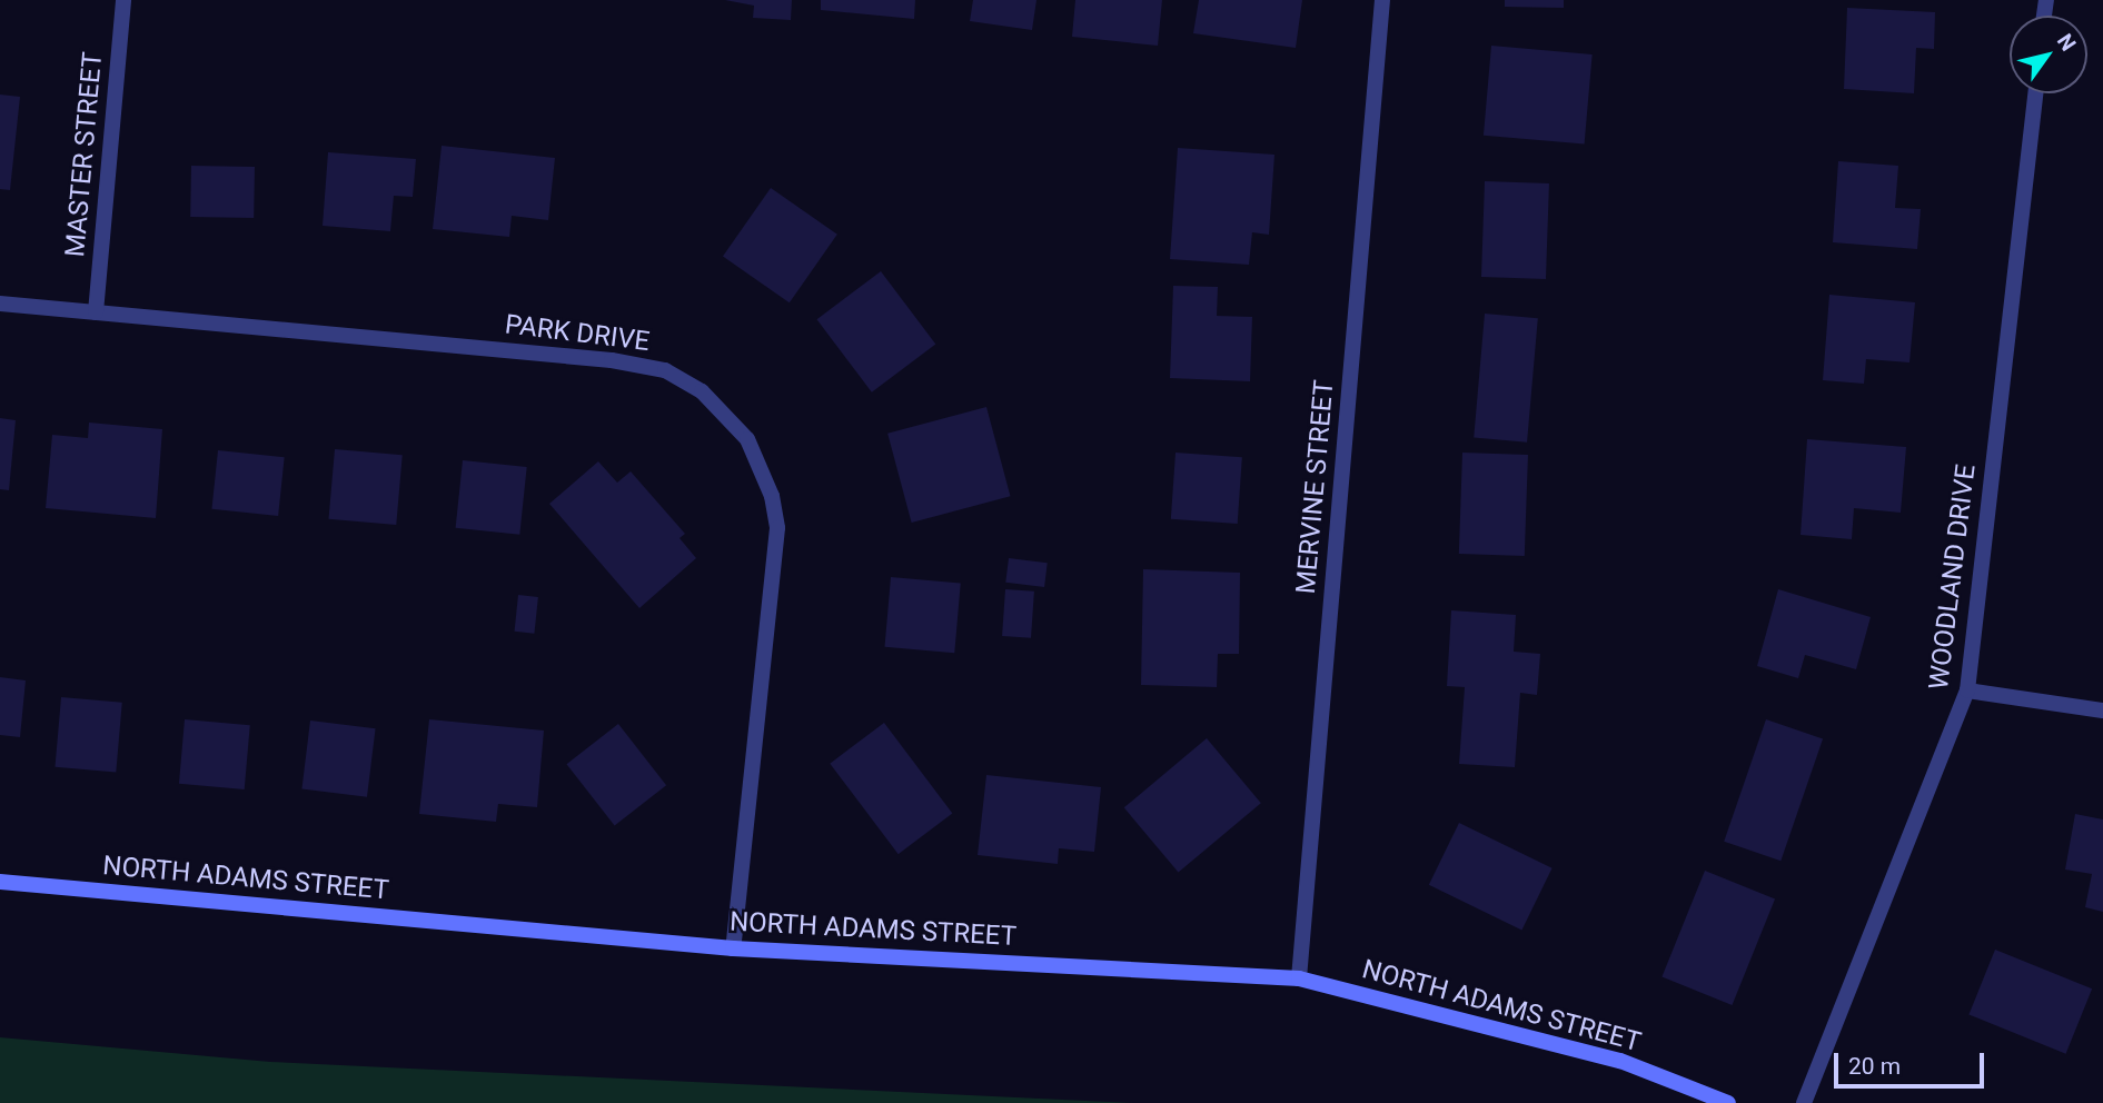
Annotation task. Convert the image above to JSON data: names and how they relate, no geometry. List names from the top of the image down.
{
  "streets": {
    "street": [
      "MASTER STREET",
      "PARK DRIVE",
      "MERVINE STREET",
      "WOODLAND DRIVE",
      "NORTH ADAMS STREET"
    ]
  },
  "crossings": [
    ["MASTER STREET", "PARK DRIVE"],
    ["PARK DRIVE", "NORTH ADAMS STREET"],
    ["MERVINE STREET", "NORTH ADAMS STREET"]
  ],
  "scale_bar": "20 m",
  "north": "top right"
}
